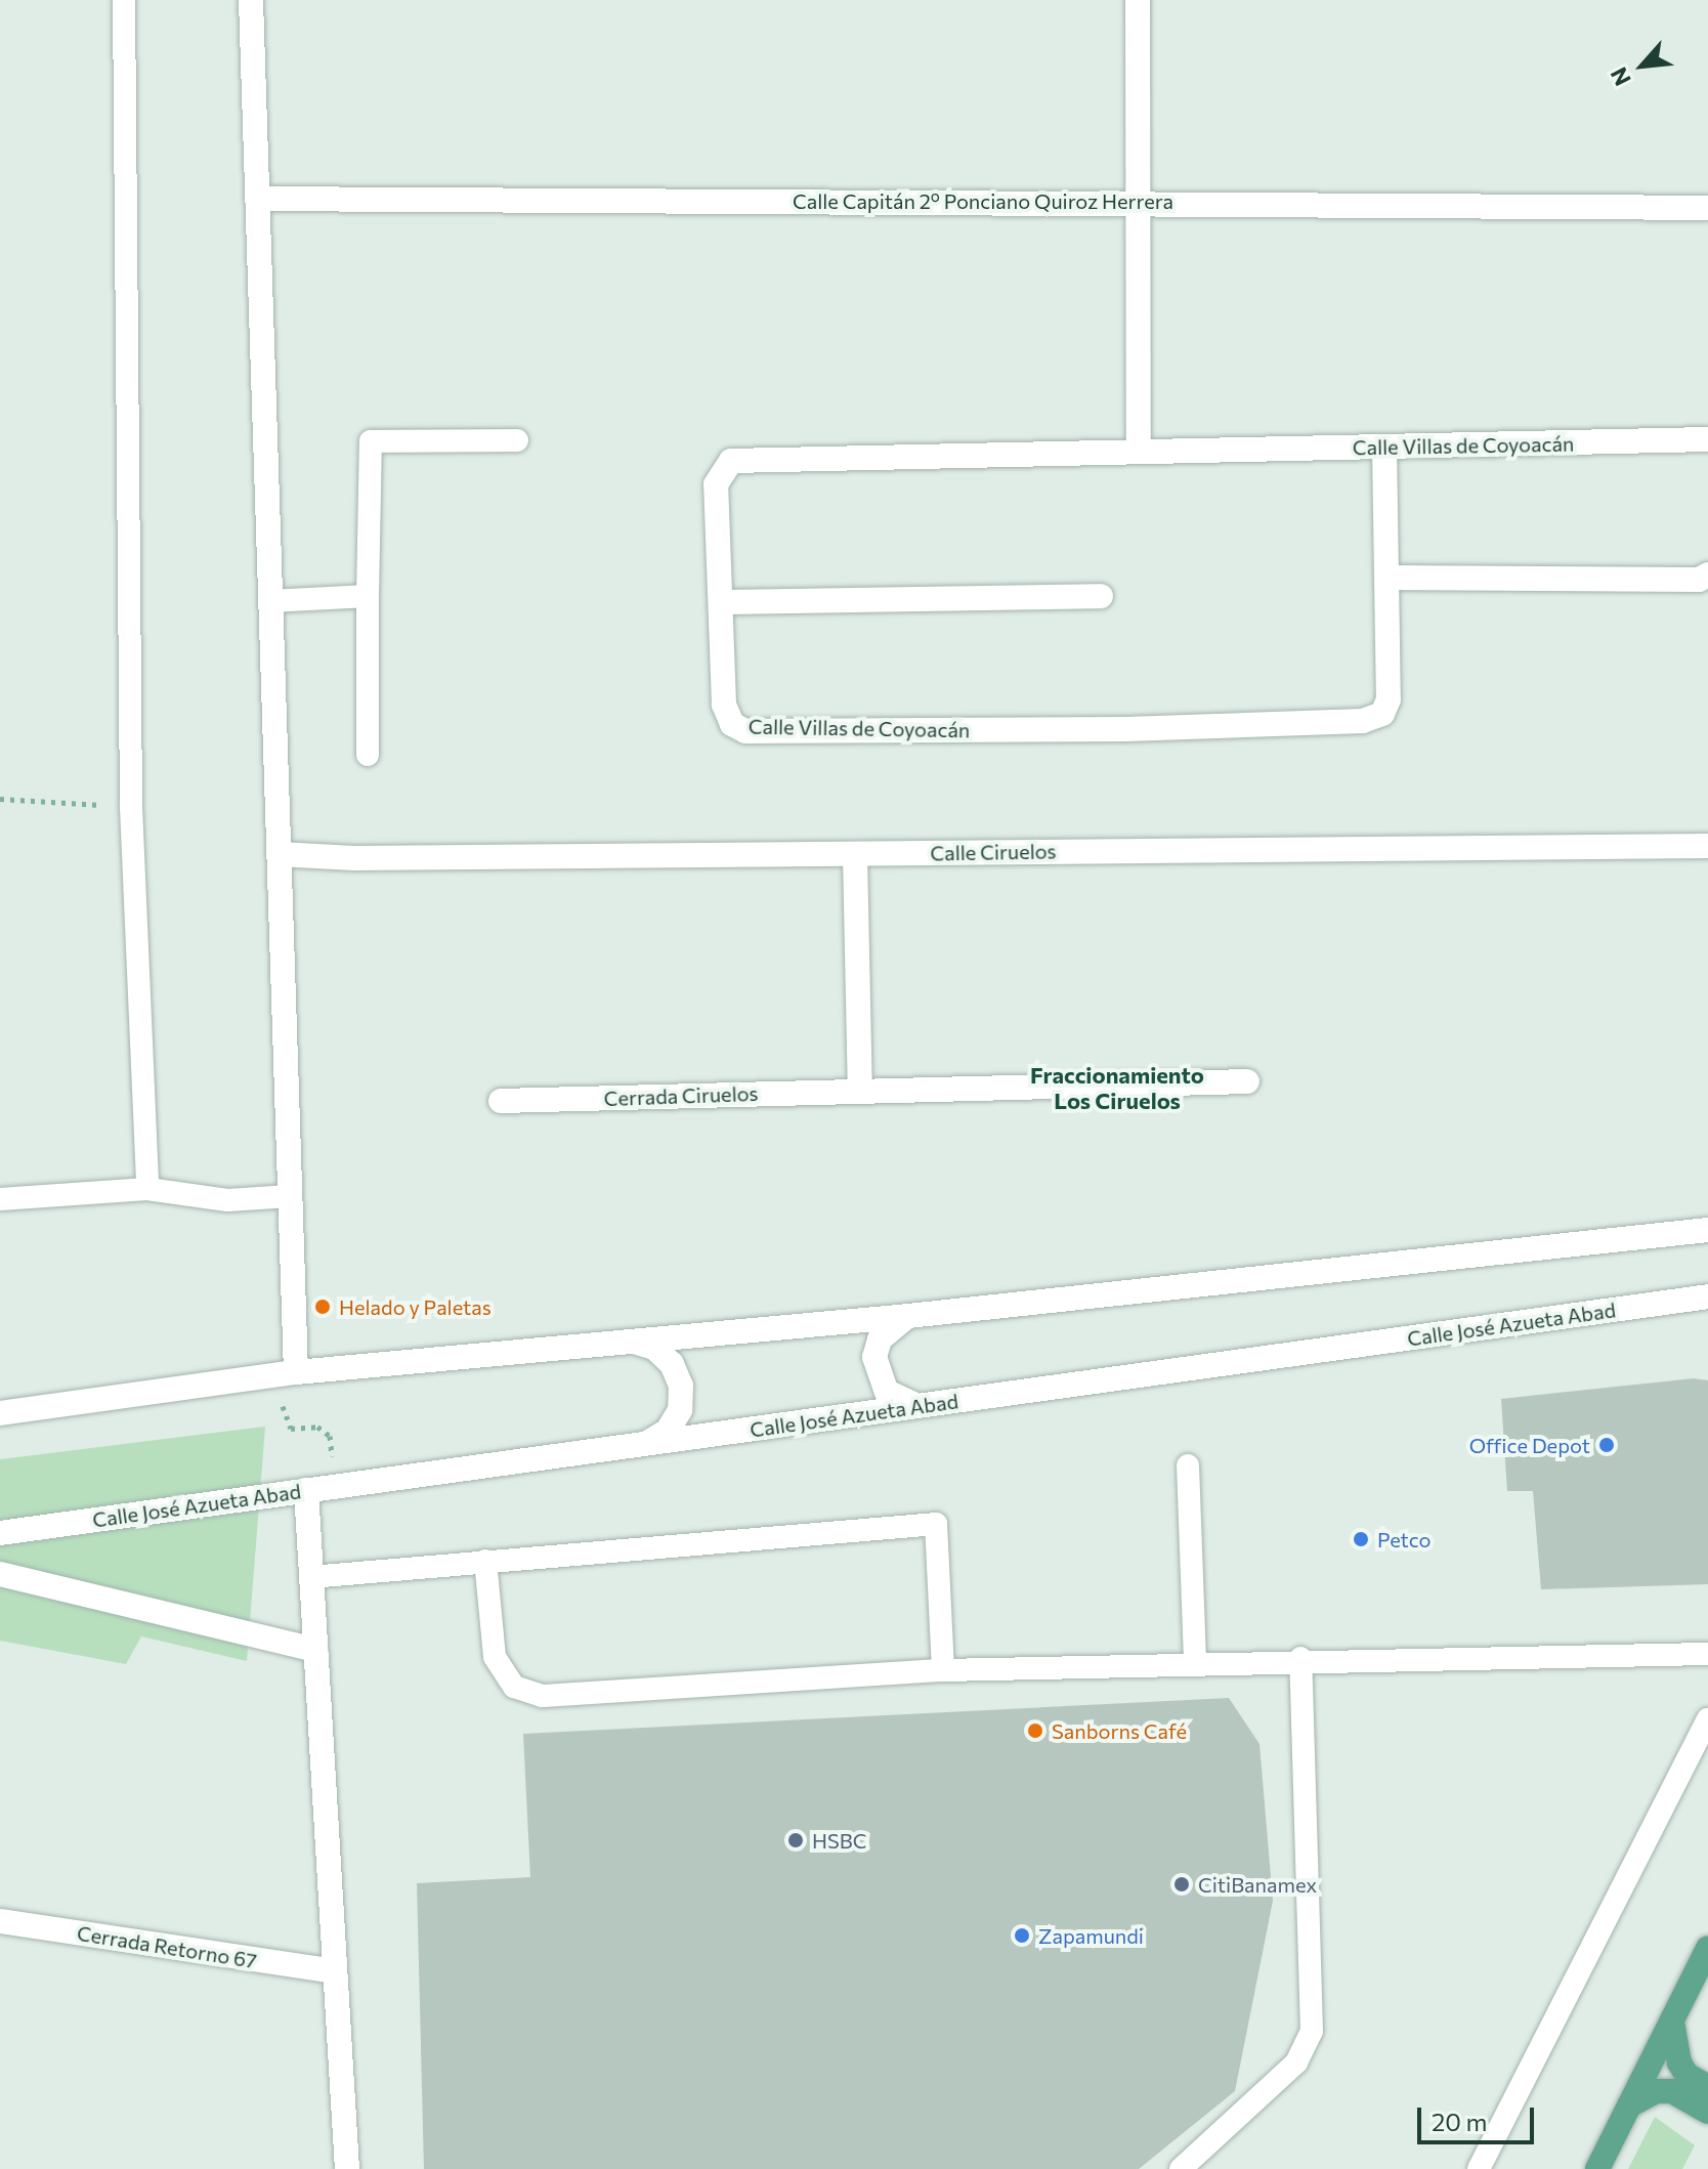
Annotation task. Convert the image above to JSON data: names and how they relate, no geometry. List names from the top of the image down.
{
  "streets": {
    "street": [
      "Calle Capitán 2º Ponciano Quiroz Herrera",
      "Calle Villas de Coyoacán",
      "Calle Ciruelos",
      "Cerrada Ciruelos",
      "Calle José Azueta Abad",
      "Cerrada Retorno 67"
    ]
  },
  "districts": ["Fraccionamiento Los Ciruelos"],
  "places": [
    "Helado y Paletas",
    "Office Depot",
    "Petco",
    "Sanborns Café",
    "HSBC",
    "CitiBanamex",
    "Zapamundi"
  ],
  "scale_bar": "20 m",
  "north": "bottom left"
}
